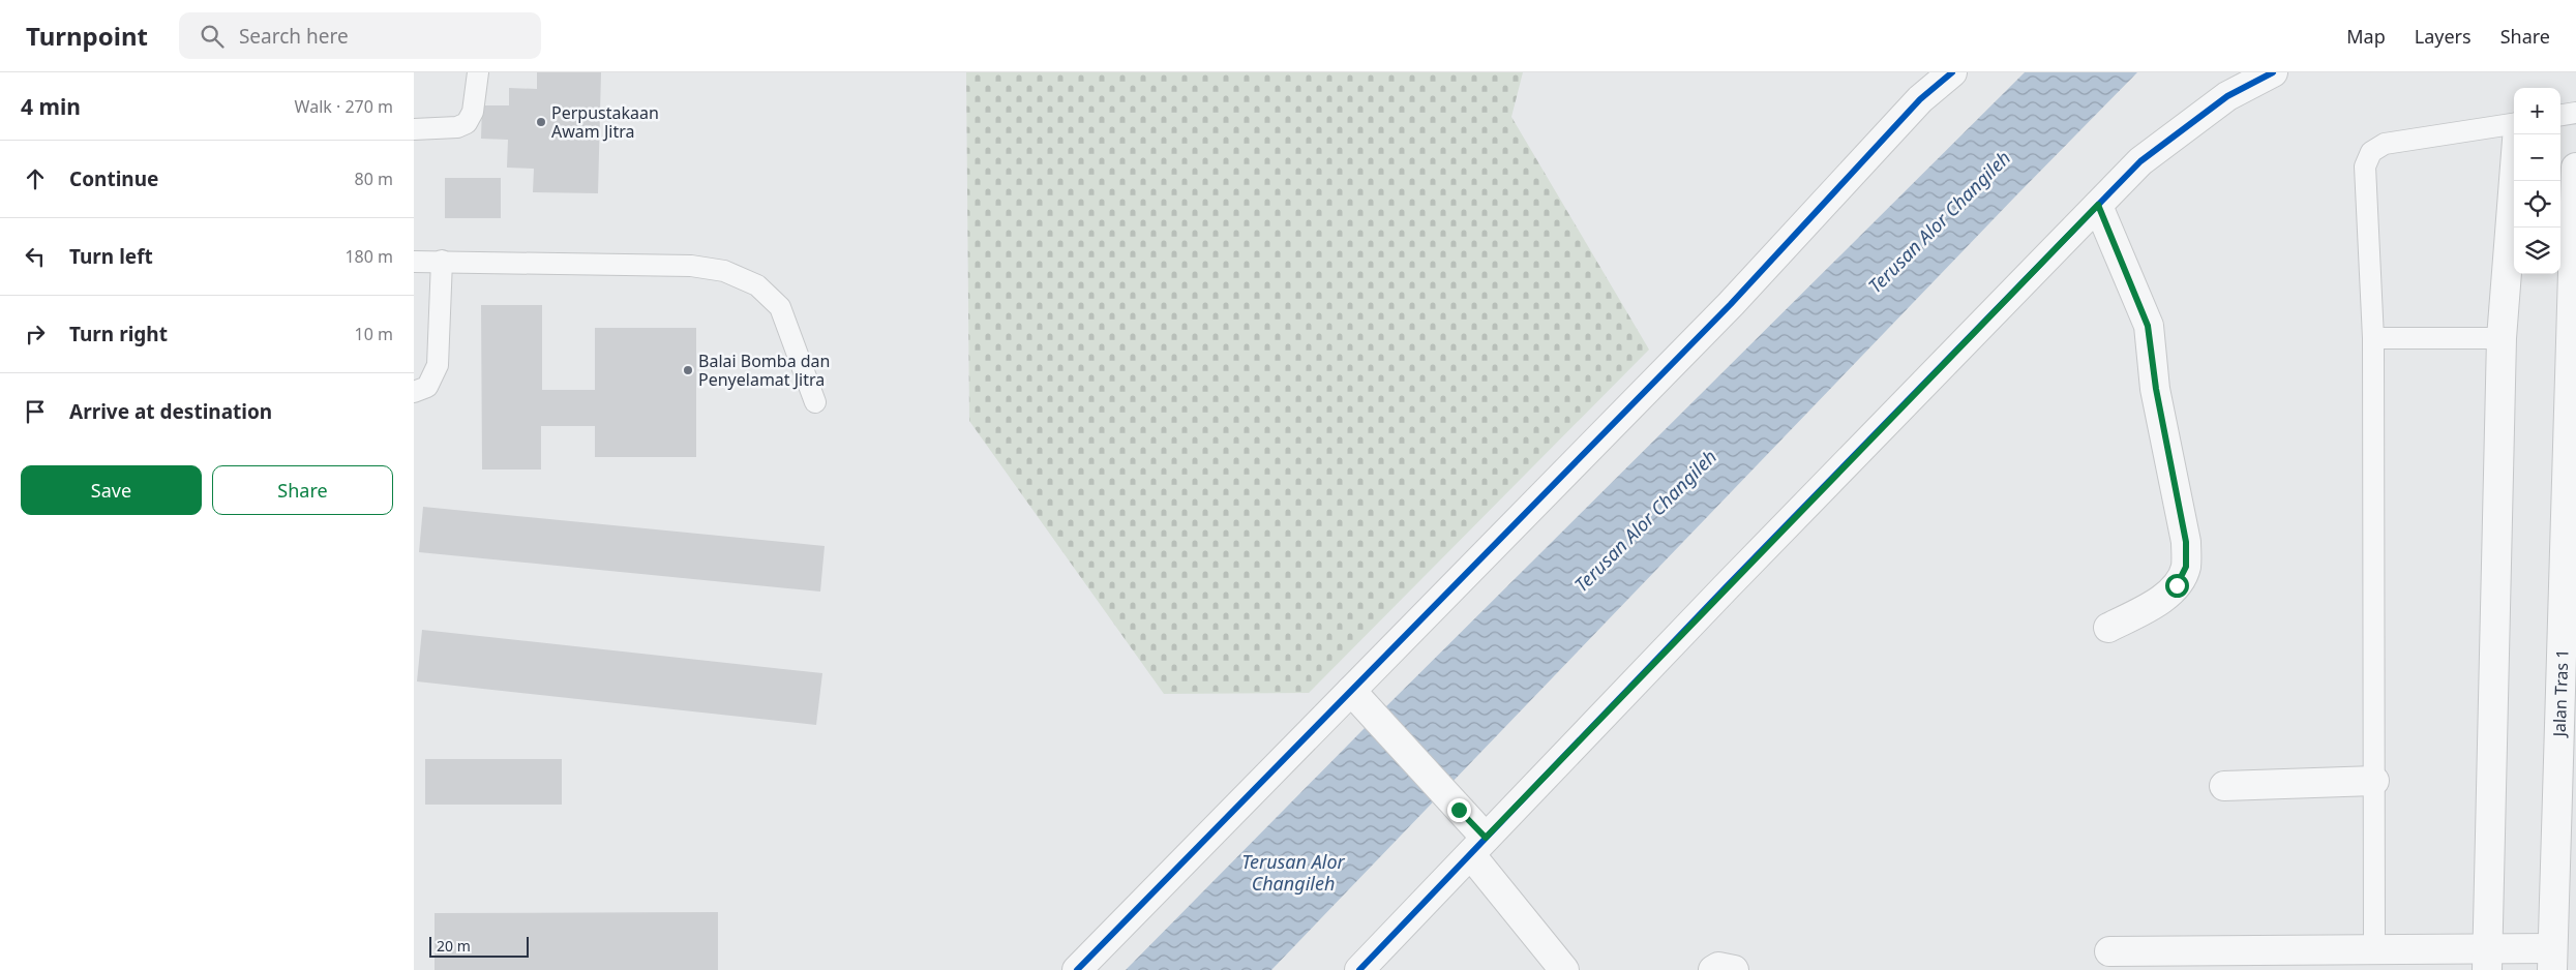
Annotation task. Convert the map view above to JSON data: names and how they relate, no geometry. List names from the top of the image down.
{
  "streets": {
    "street": ["Jalan Tras 1"]
  },
  "water": ["Terusan Alor Changileh"],
  "places": ["Perpustakaan Awam Jitra", "Balai Bomba dan Penyelamat Jitra"],
  "scale_bar": "20 m",
  "page": {
    "header": "Turnpoint",
    "search": "Search here",
    "nav": ["Map", "Layers", "Share"],
    "heading": ["4 min", "Walk · 270 m"],
    "map_buttons": ["+", "−"],
    "list": [
      ["Continue", "80 m"],
      ["Turn left", "180 m"],
      ["Turn right", "10 m"],
      "Arrive at destination"
    ],
    "buttons": ["Save", "Share"],
    "scale": "20 m"
  }
}
